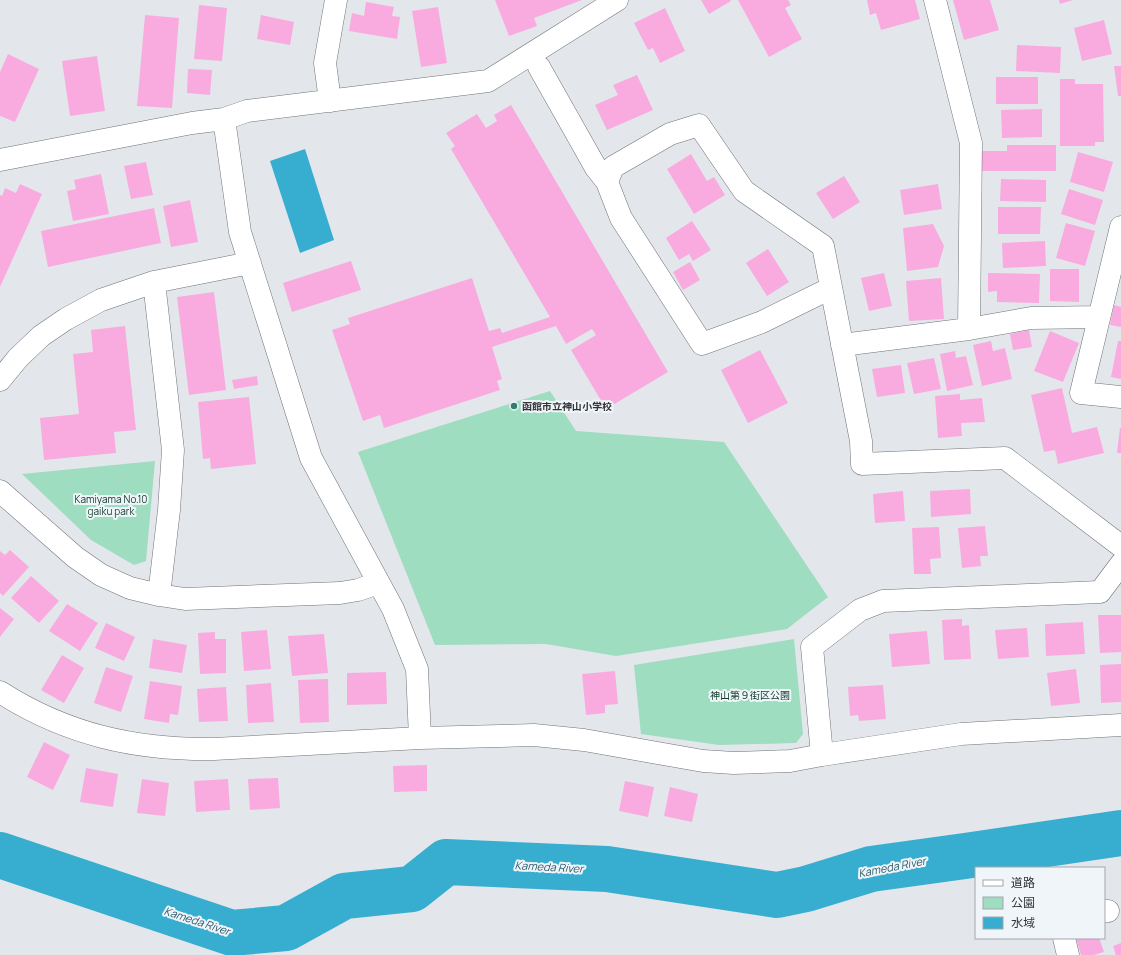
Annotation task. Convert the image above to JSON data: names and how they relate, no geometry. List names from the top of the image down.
{
  "water": ["Kameda River"],
  "parks": ["Kamiyama No.10 gaiku park", "神山第９街区公園"],
  "places": ["函館市立神山小学校"],
  "legend": ["道路", "公園", "水域"]
}
